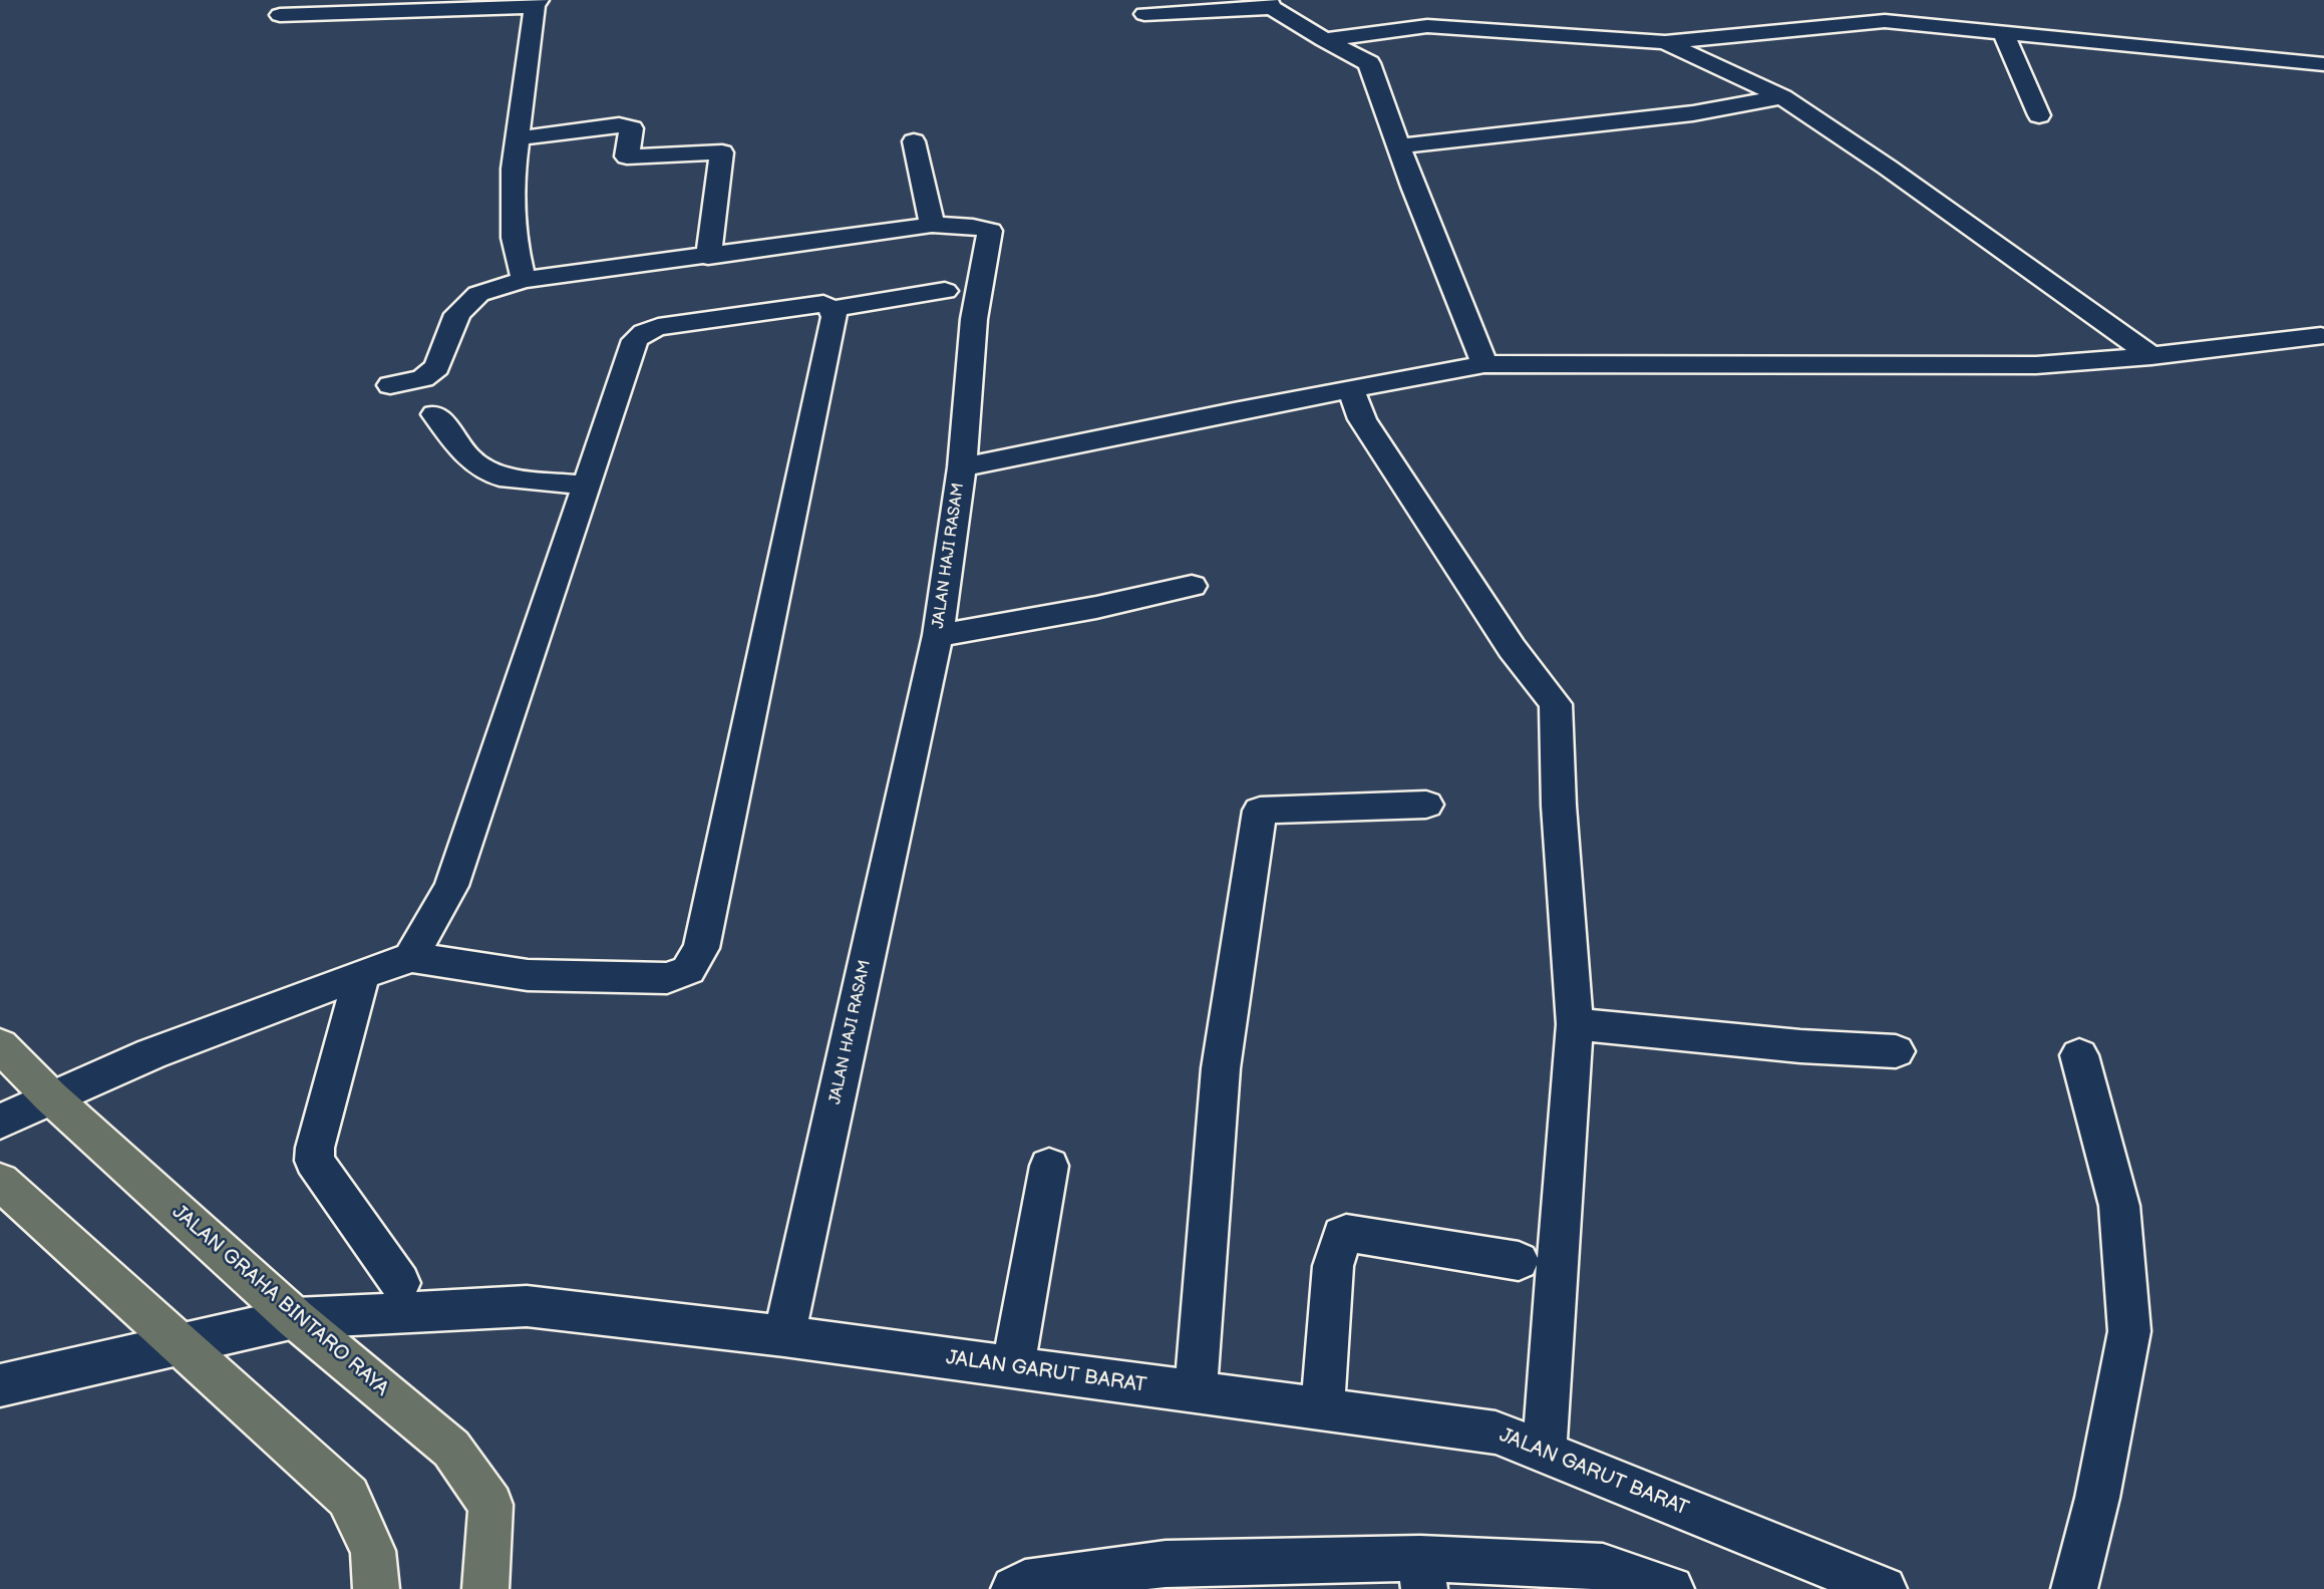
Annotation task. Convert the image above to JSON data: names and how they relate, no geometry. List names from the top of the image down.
{
  "streets": {
    "main road": ["JALAN GRAHA BINTARO RAYA"],
    "street": ["JALAN HAJI RASAM", "JALAN GARUT BARAT"]
  },
  "crossings": [
    ["JALAN HAJI RASAM", "JALAN GARUT BARAT"],
    ["JALAN GRAHA BINTARO RAYA", "JALAN GARUT BARAT"]
  ]
}
